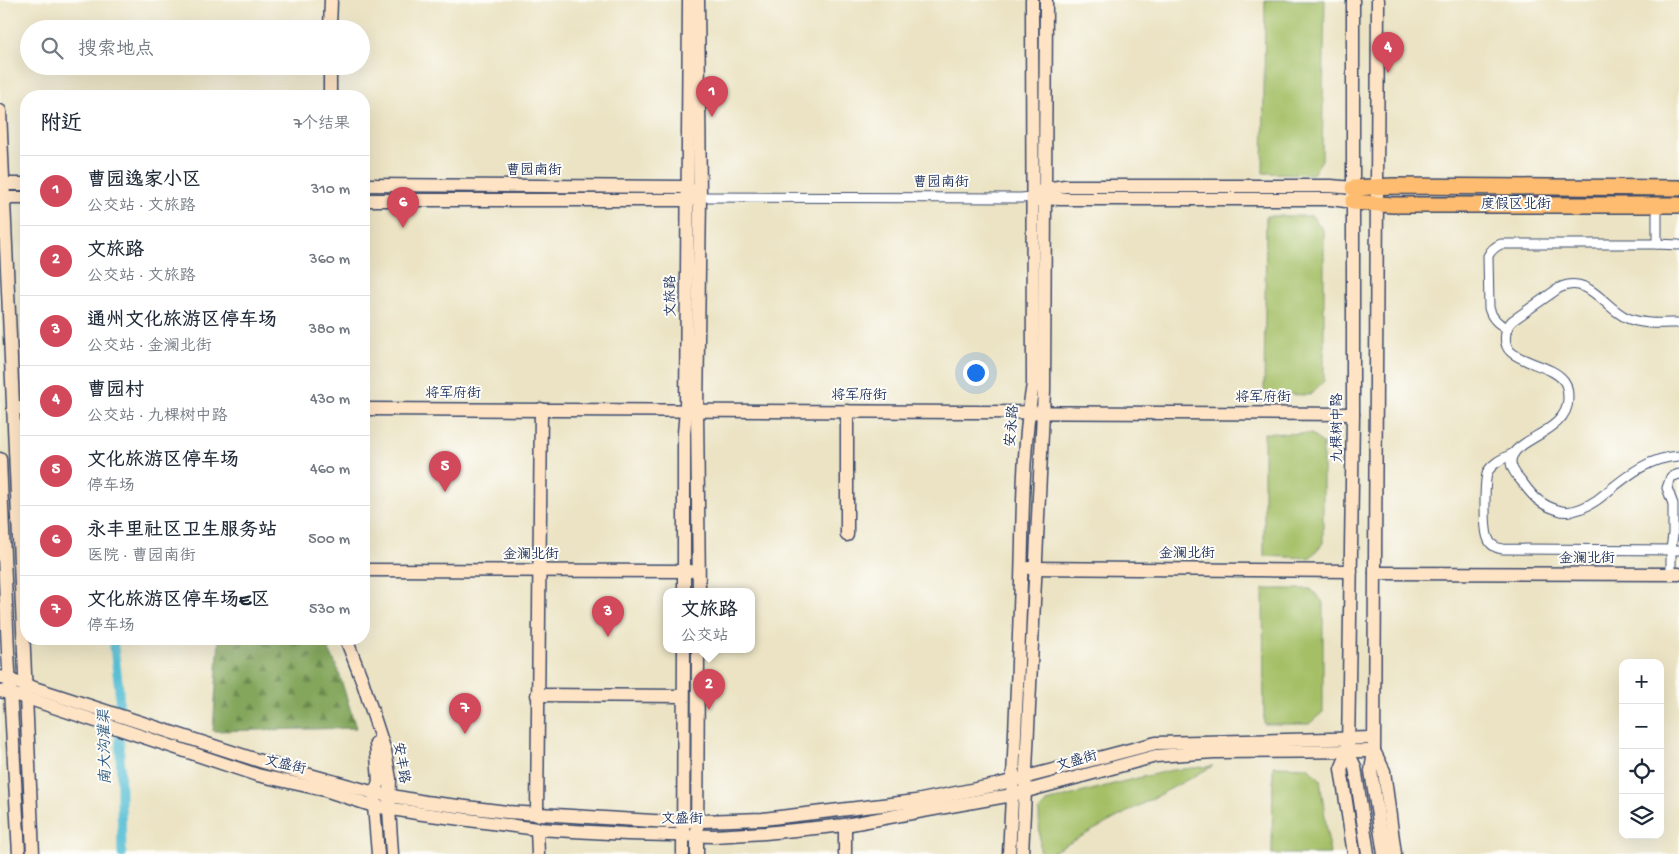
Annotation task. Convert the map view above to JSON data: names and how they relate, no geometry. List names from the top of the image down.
{
  "streets": {
    "main road": [
      "曹园南街",
      "度假区北街",
      "文旅路",
      "将军府街",
      "安永路",
      "九棵树中路",
      "金澜北街",
      "文盛街",
      "安丰路"
    ]
  },
  "crossings": [
    ["曹园南街", "度假区北街"],
    ["曹园南街", "文旅路"],
    ["曹园南街", "安永路"],
    ["曹园南街", "九棵树中路"],
    ["度假区北街", "九棵树中路"],
    ["文旅路", "将军府街"],
    ["文旅路", "金澜北街"],
    ["将军府街", "安永路"],
    ["将军府街", "九棵树中路"],
    ["安永路", "金澜北街"],
    ["安永路", "文盛街"],
    ["九棵树中路", "金澜北街"],
    ["九棵树中路", "文盛街"],
    ["文盛街", "安丰路"]
  ],
  "water": ["南大沟灌渠"],
  "page": {
    "search": "搜索地点",
    "pins": [
      "4",
      "1",
      "6",
      "5",
      "3",
      "2",
      "7"
    ],
    "heading": ["附近", "7个结果"],
    "list": [
      {
        "mark": "1",
        "name": "曹园逸家小区",
        "note": "公交站 · 文旅路",
        "value": "310 m"
      },
      {
        "mark": "2",
        "name": "文旅路",
        "note": "公交站 · 文旅路",
        "value": "360 m"
      },
      {
        "mark": "3",
        "name": "通州文化旅游区停车场",
        "note": "公交站 · 金澜北街",
        "value": "380 m"
      },
      {
        "mark": "4",
        "name": "曹园村",
        "note": "公交站 · 九棵树中路",
        "value": "430 m"
      },
      {
        "mark": "5",
        "name": "文化旅游区停车场",
        "note": "停车场",
        "value": "460 m"
      },
      {
        "mark": "6",
        "name": "永丰里社区卫生服务站",
        "note": "医院 · 曹园南街",
        "value": "500 m"
      },
      {
        "mark": "7",
        "name": "文化旅游区停车场E区",
        "note": "停车场",
        "value": "530 m"
      }
    ],
    "popup": ["文旅路", "公交站"],
    "map_buttons": ["+", "−"]
  }
}
